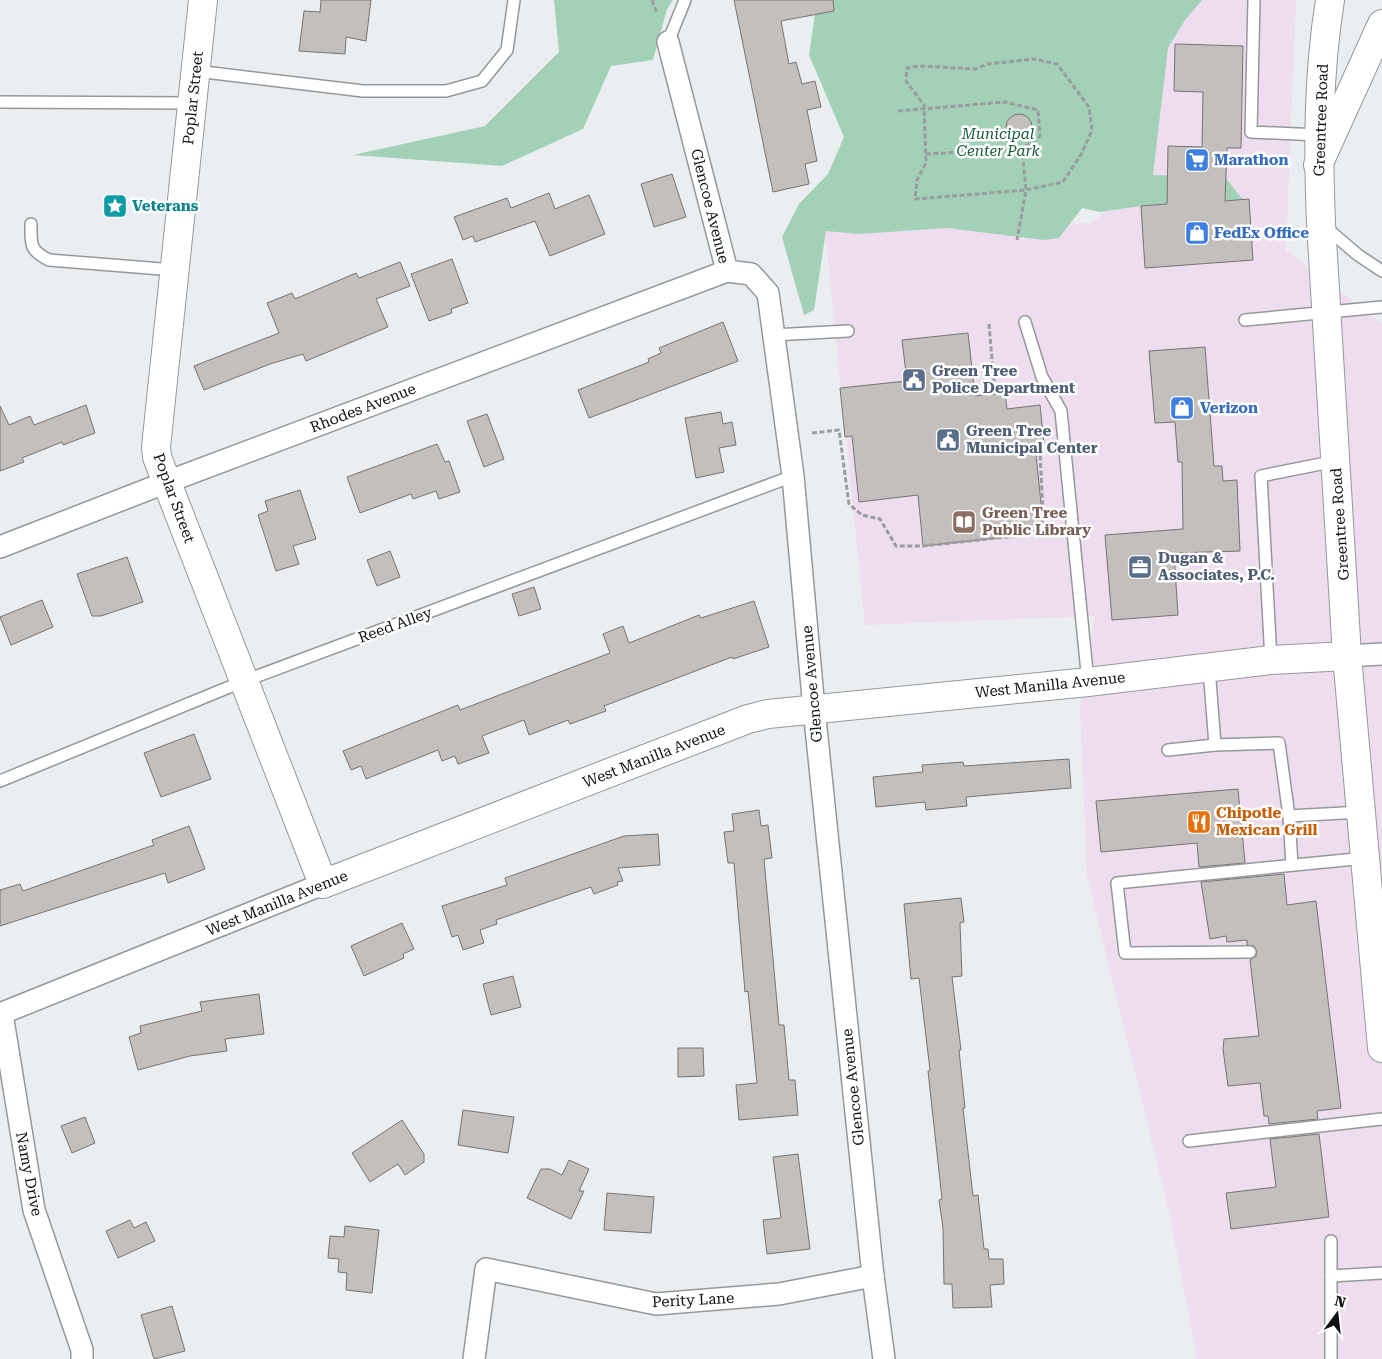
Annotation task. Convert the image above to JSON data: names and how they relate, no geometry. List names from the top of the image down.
{
  "streets": {
    "main road": ["Poplar Street", "Greentree Road", "West Manilla Avenue"],
    "street": [
      "Glencoe Avenue",
      "Rhodes Avenue",
      "Namy Drive",
      "Perity Lane"
    ],
    "lane": ["Reed Alley"]
  },
  "crossings": [
    ["Poplar Street", "Rhodes Avenue"],
    ["Poplar Street", "Reed Alley"],
    ["Poplar Street", "West Manilla Avenue"],
    ["Greentree Road", "West Manilla Avenue"],
    ["Glencoe Avenue", "Rhodes Avenue"],
    ["Glencoe Avenue", "Reed Alley"],
    ["Glencoe Avenue", "West Manilla Avenue"],
    ["Glencoe Avenue", "Perity Lane"],
    ["West Manilla Avenue", "Namy Drive"]
  ],
  "parks": ["Municipal Center Park"],
  "places": {
    "supermarket": ["Marathon"],
    "place": ["Veterans"],
    "shop": ["FedEx Office", "Verizon"],
    "public building": ["Green Tree Police Department", "Green Tree Municipal Center"],
    "library": ["Green Tree Public Library"],
    "office": ["Dugan & Associates, P.C."],
    "restaurant": ["Chipotle Mexican Grill"]
  },
  "north": "top"
}
